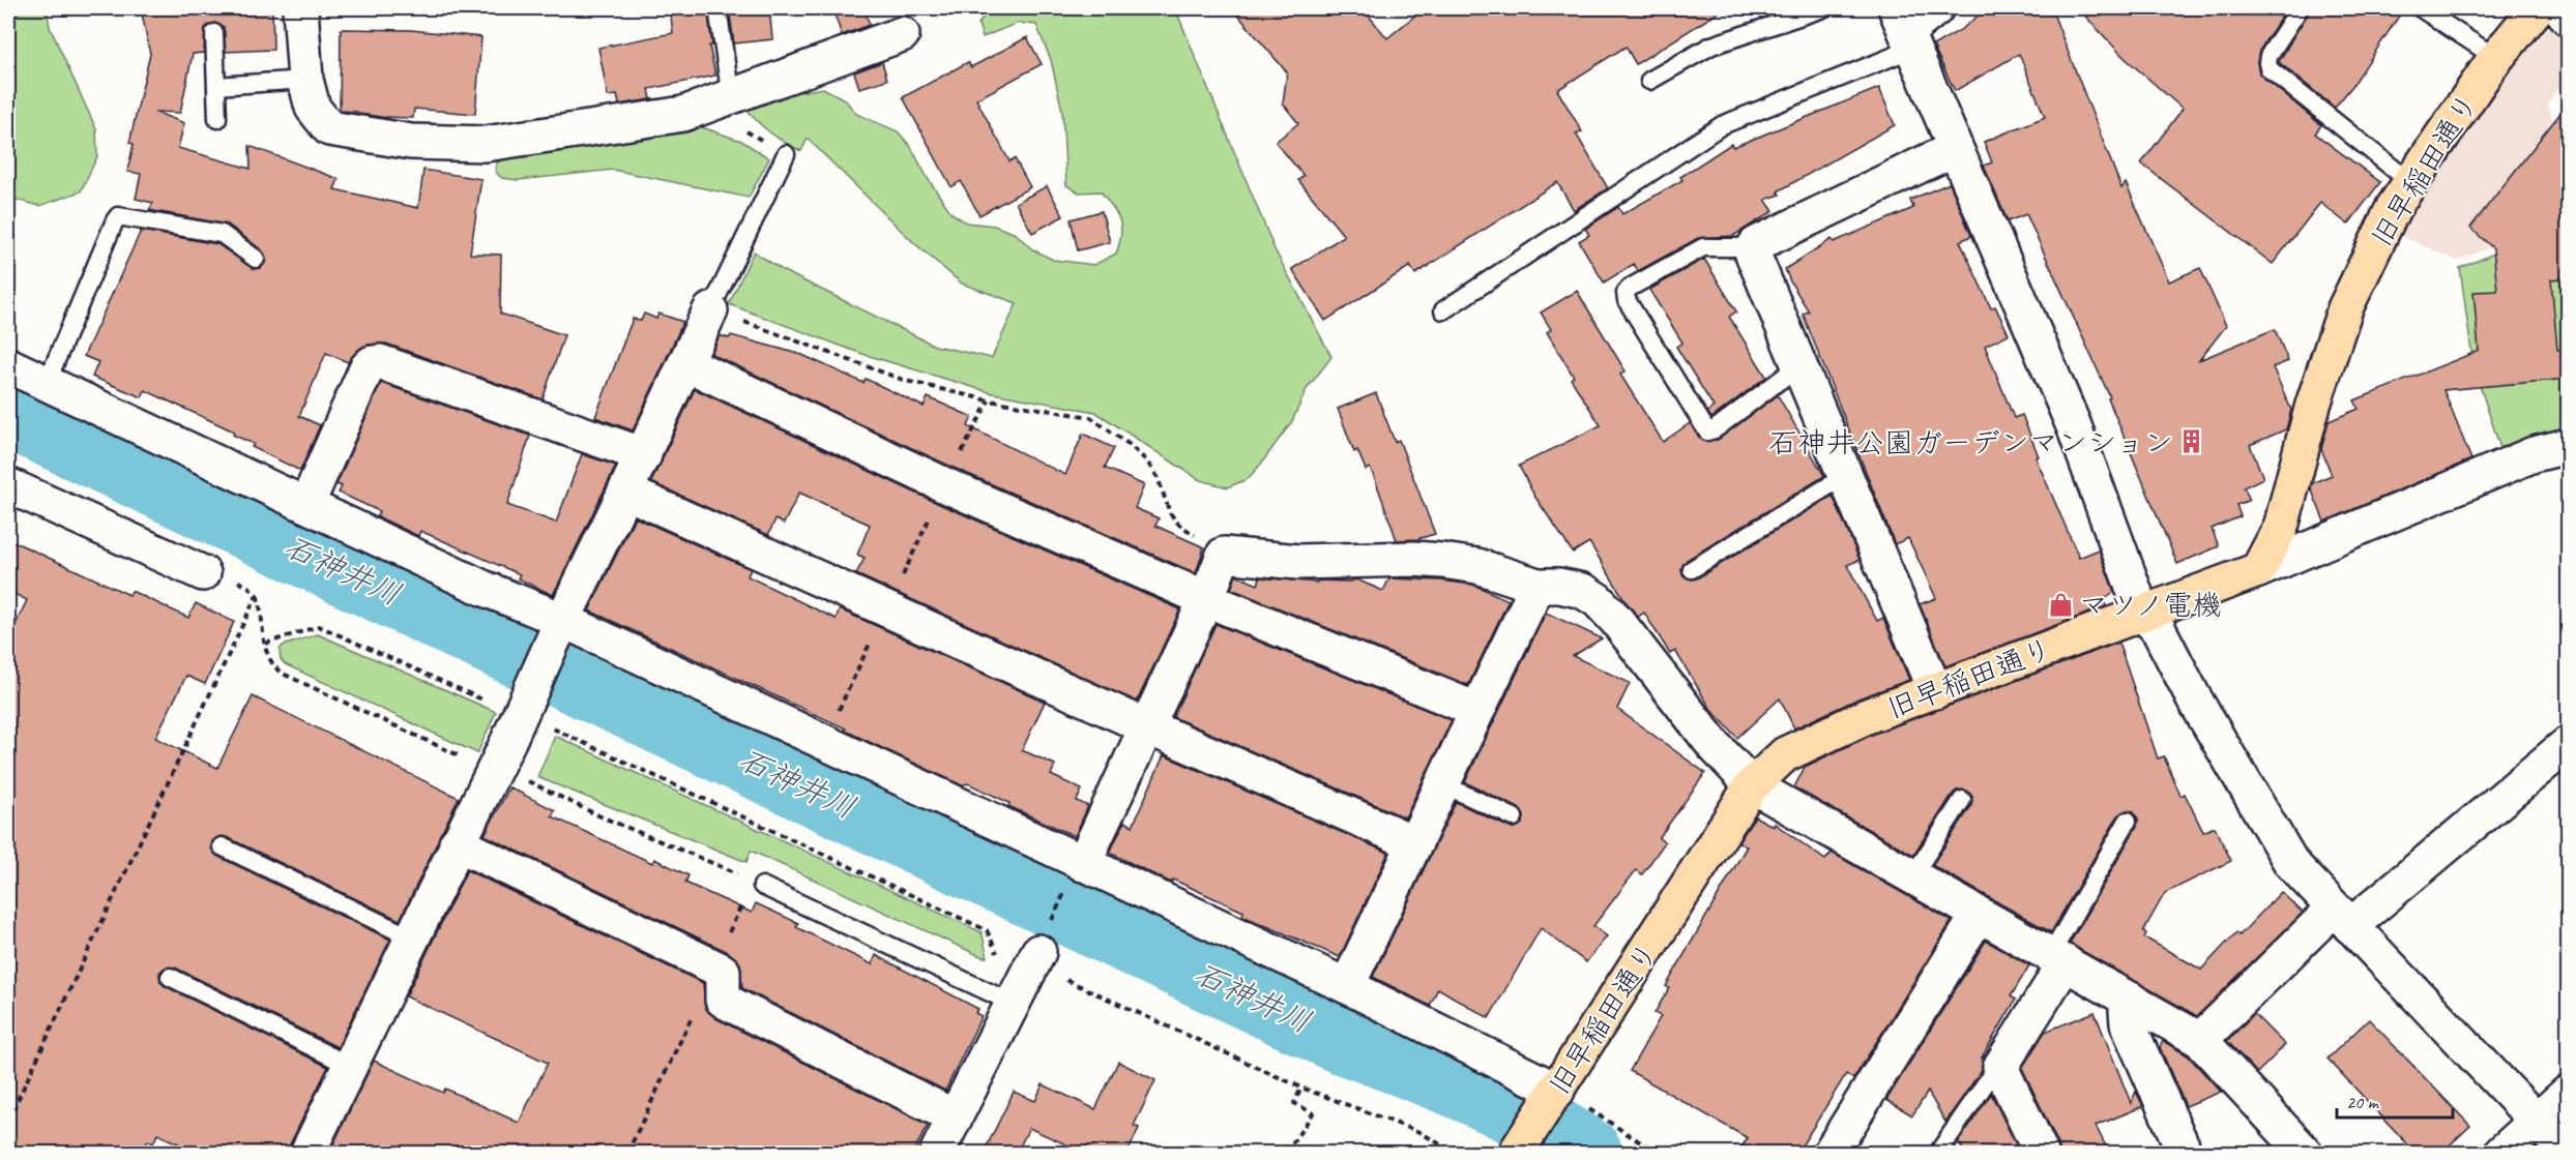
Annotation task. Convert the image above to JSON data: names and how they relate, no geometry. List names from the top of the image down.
{
  "streets": {
    "main road": ["旧早稲田通り"]
  },
  "water": ["石神井川"],
  "places": {
    "building": ["石神井公園ガーデンマンション"],
    "shop": ["マツノ電機"]
  },
  "scale_bar": "20 m"
}
